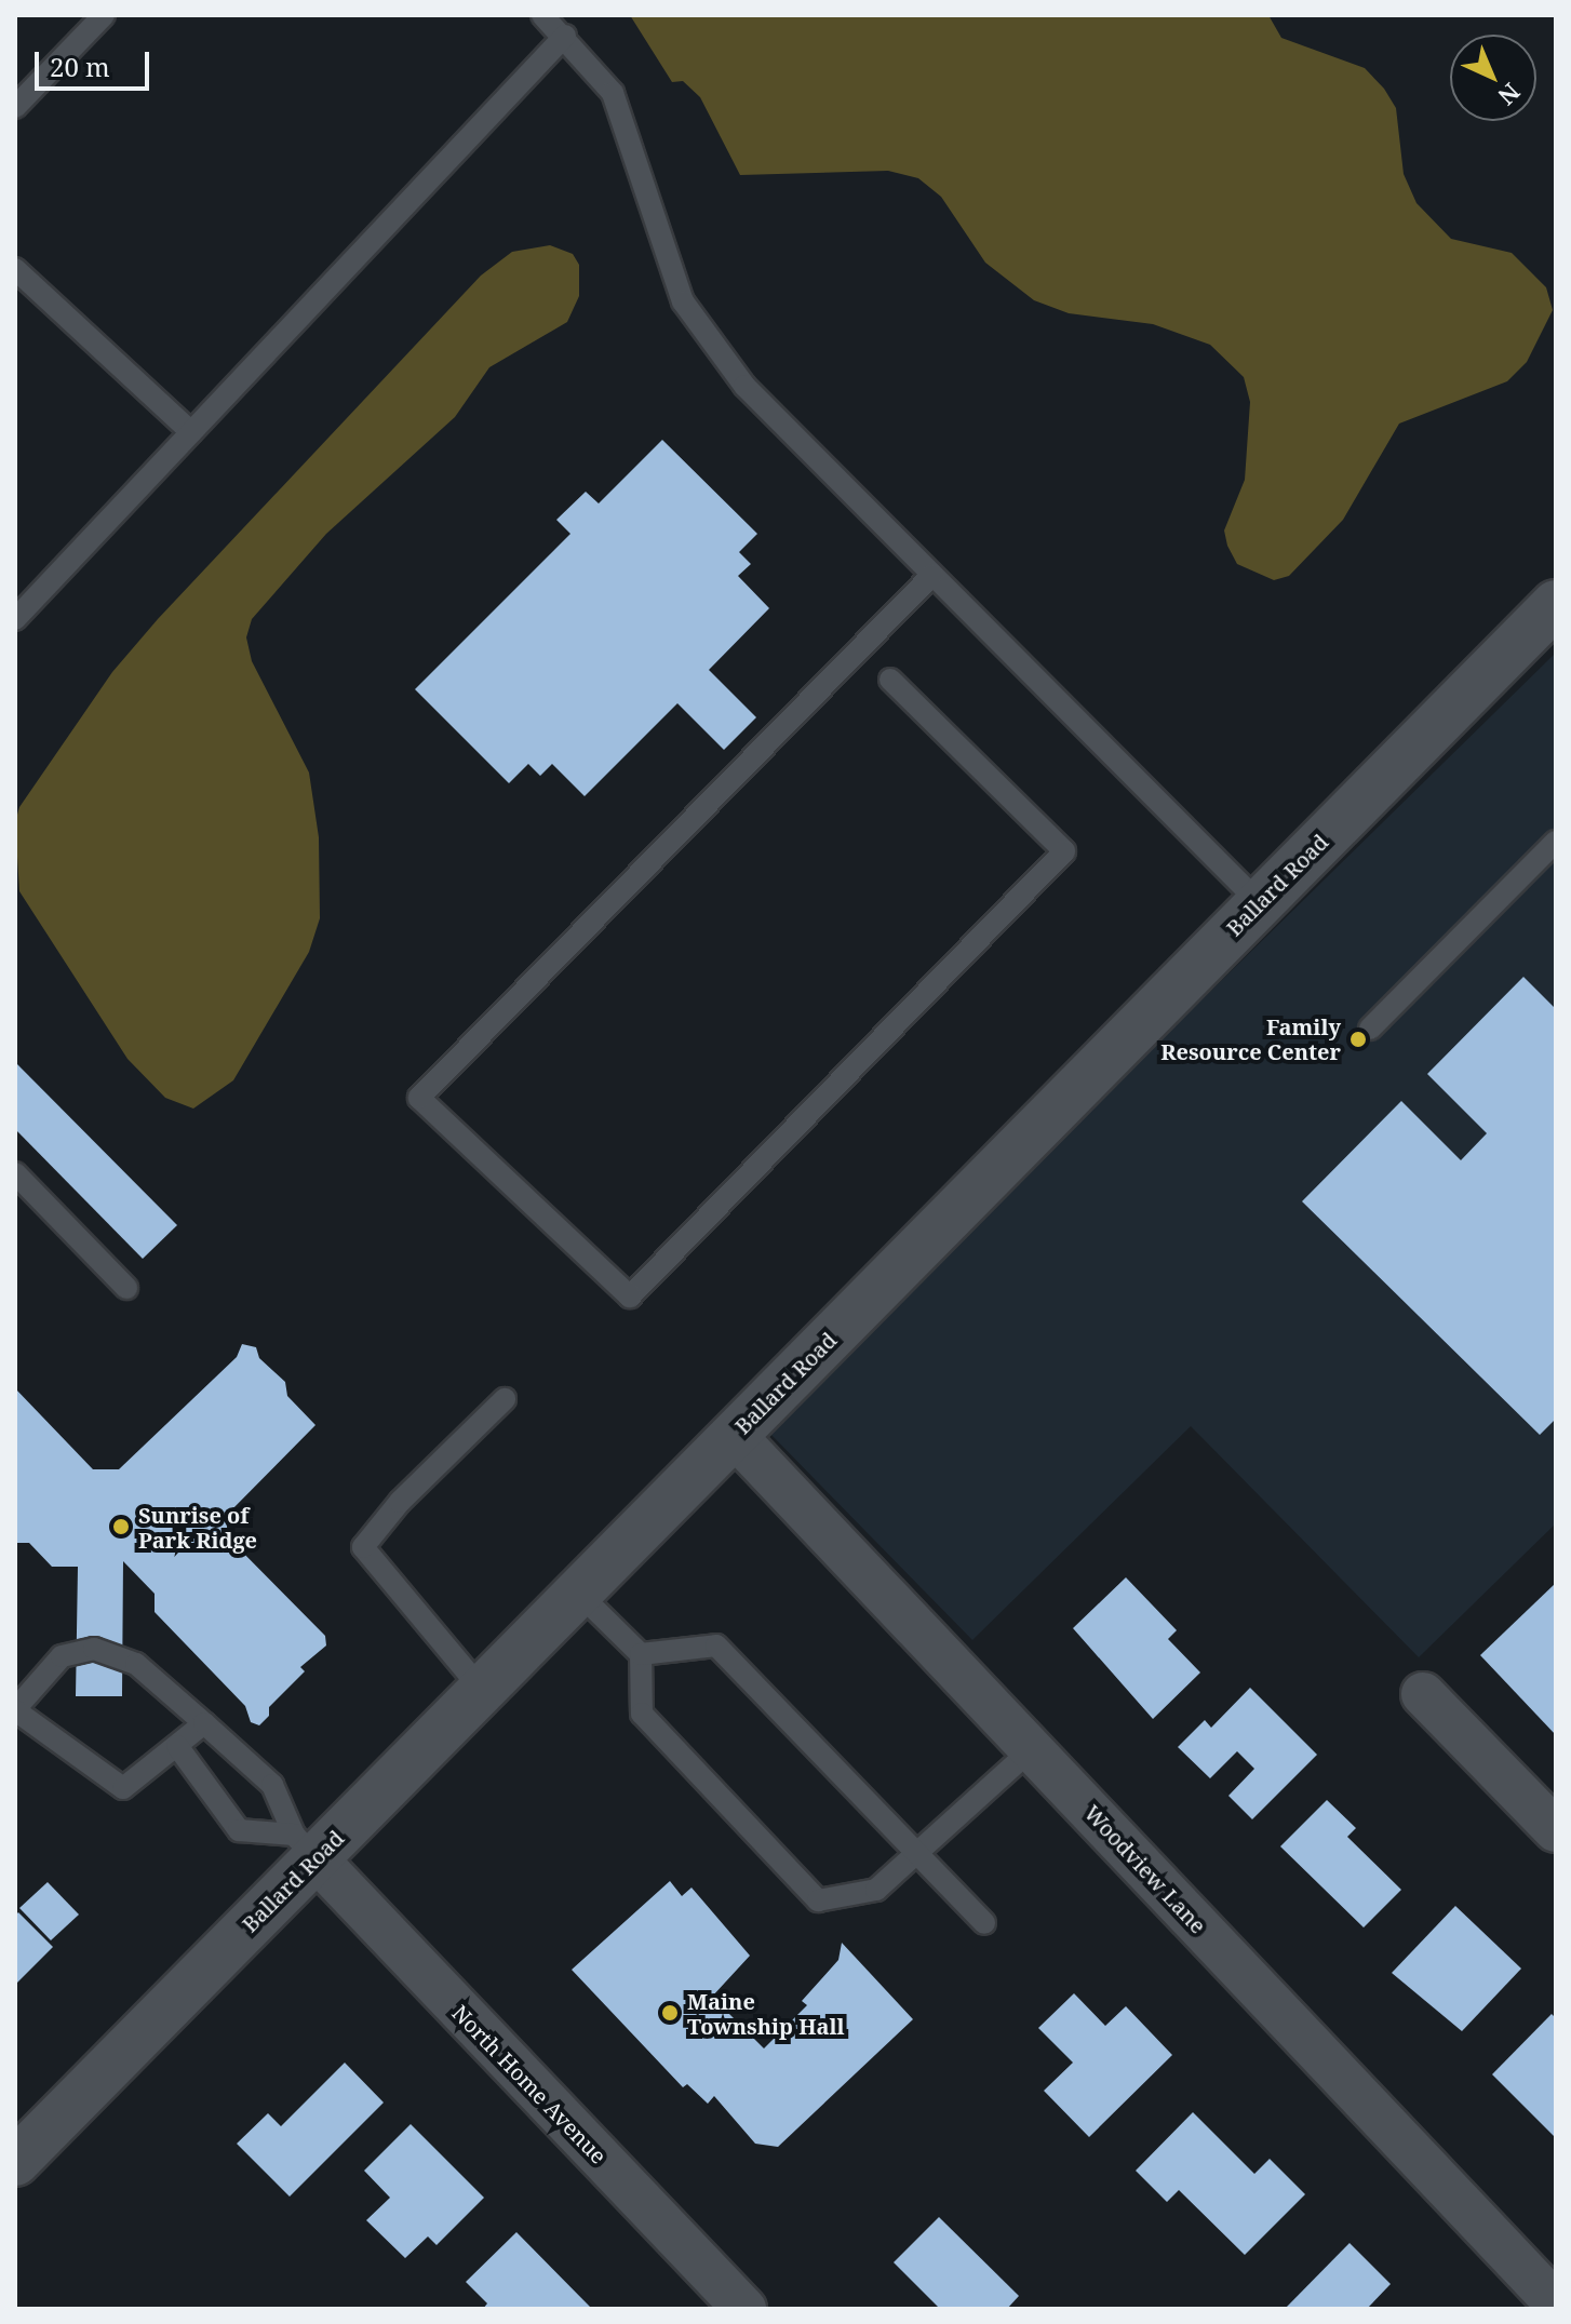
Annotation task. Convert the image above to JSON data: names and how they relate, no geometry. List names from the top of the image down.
{
  "streets": {
    "street": ["Ballard Road", "Woodview Lane", "North Home Avenue"]
  },
  "crossings": [
    ["Ballard Road", "Woodview Lane"],
    ["Ballard Road", "North Home Avenue"]
  ],
  "places": ["Family Resource Center", "Sunrise of Park Ridge", "Maine Township Hall"],
  "scale_bar": "20 m",
  "north": "bottom right"
}
